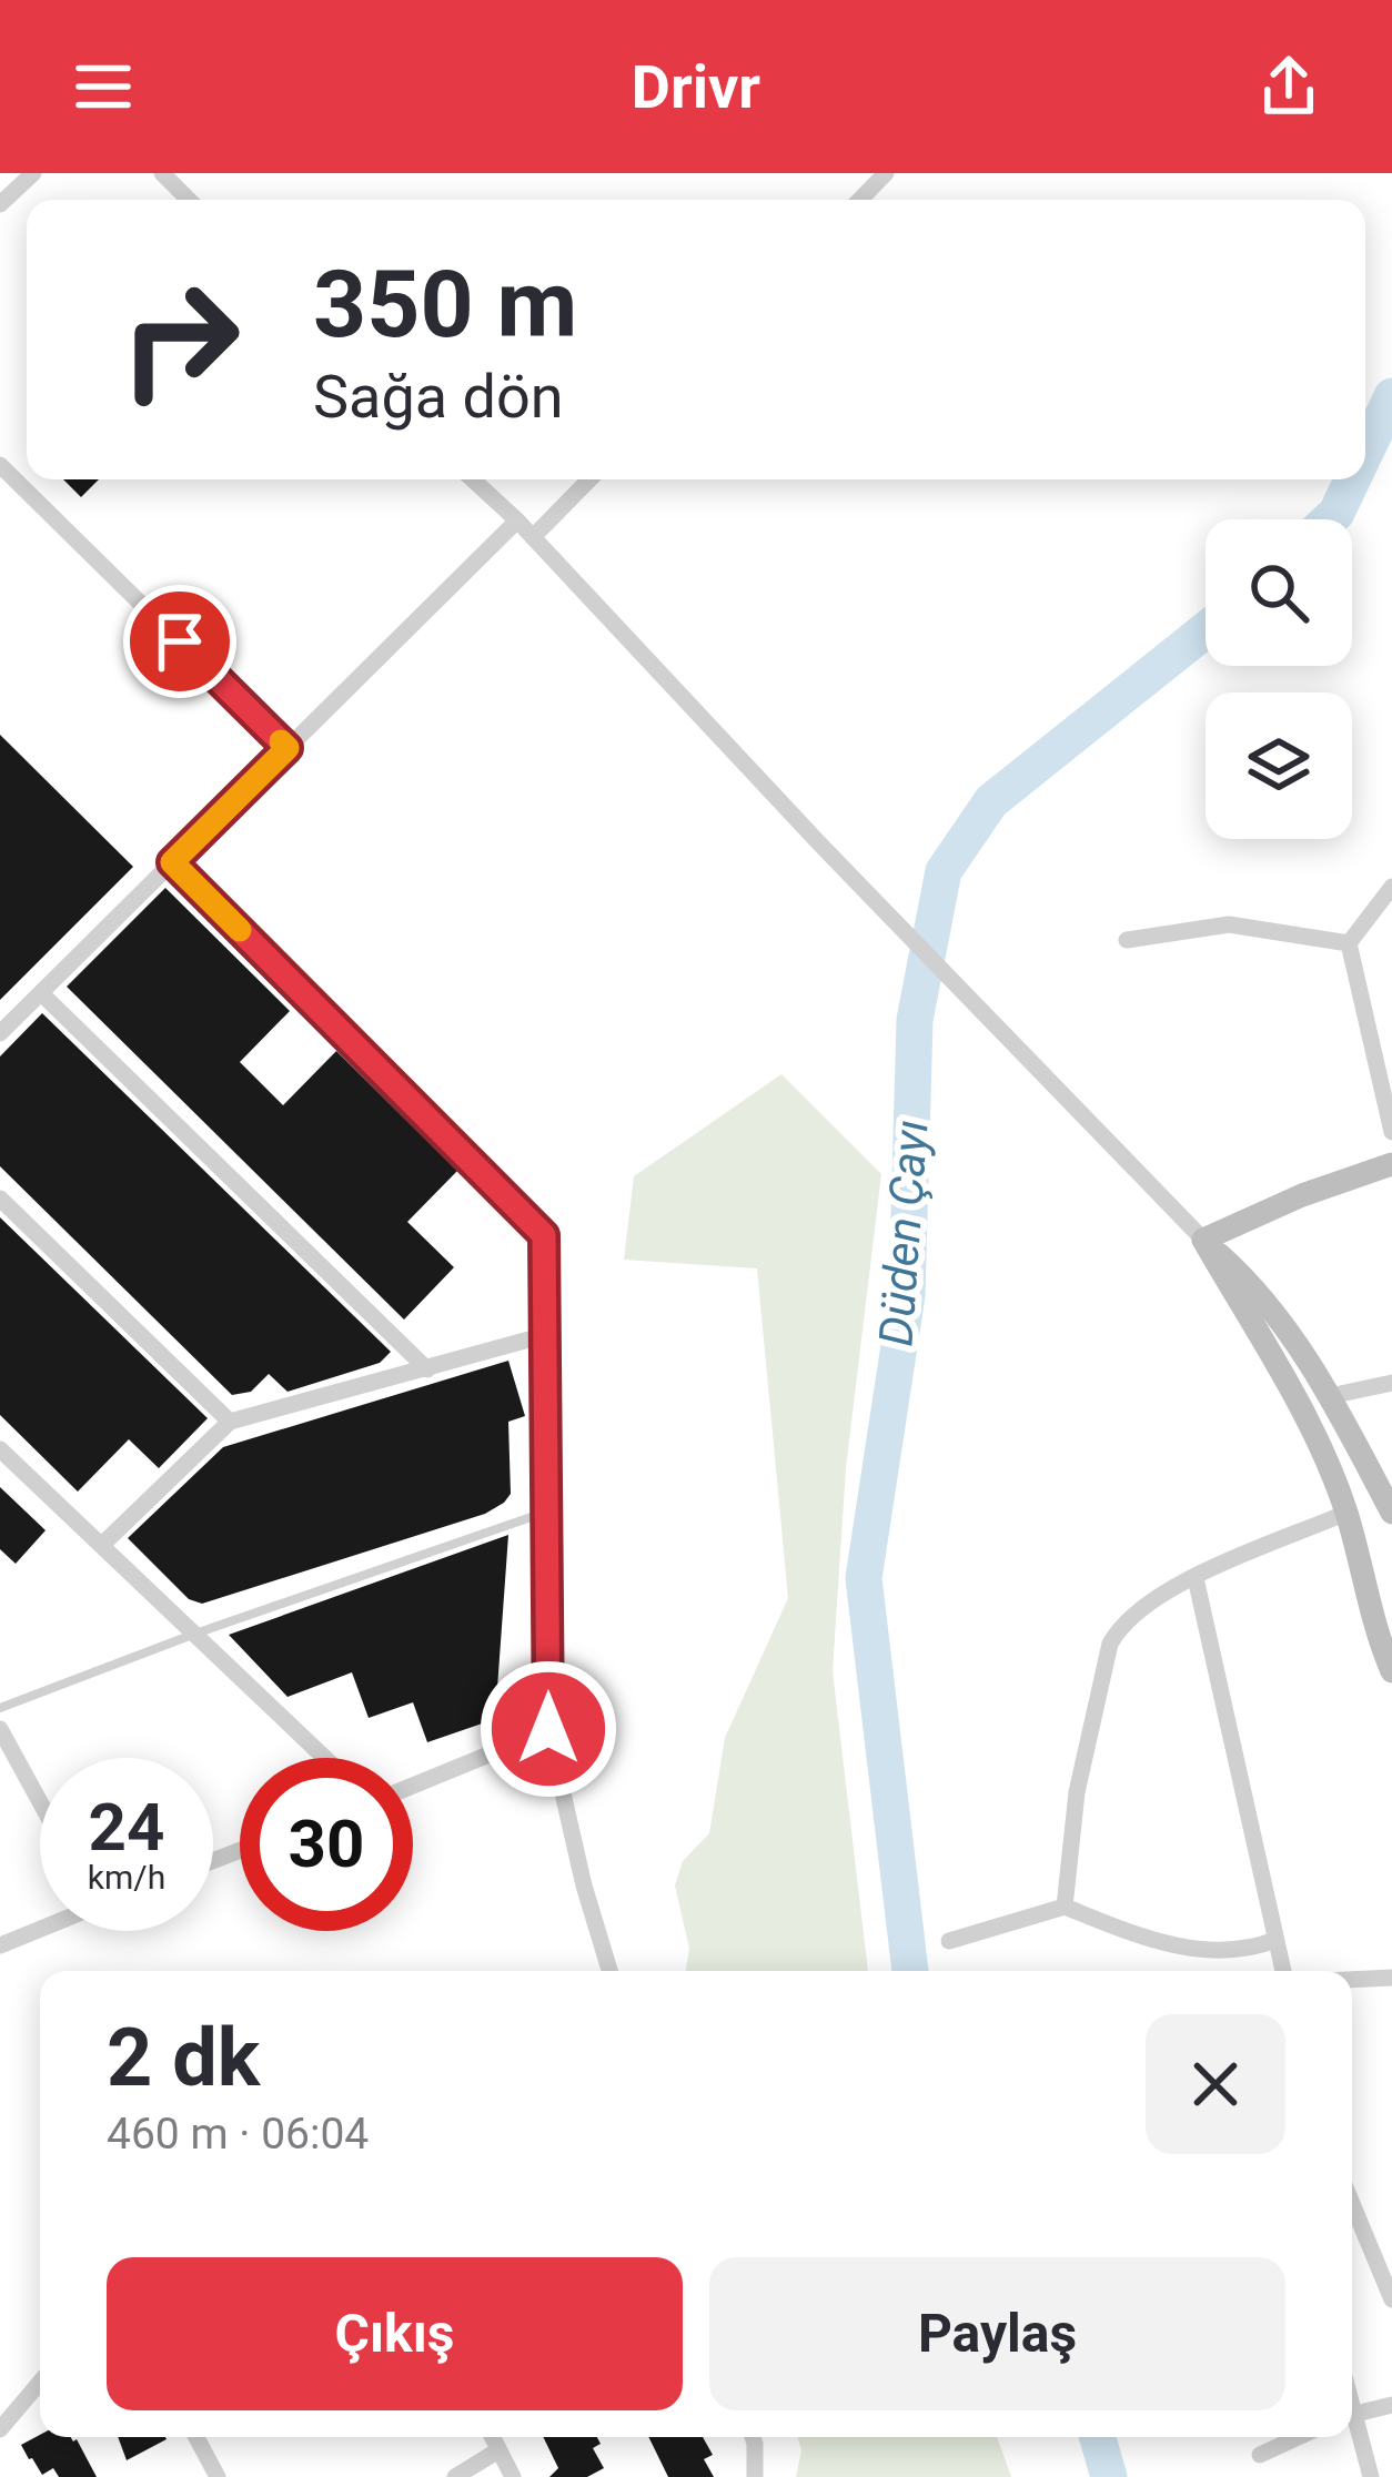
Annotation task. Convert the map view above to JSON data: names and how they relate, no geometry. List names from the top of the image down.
{
  "water": ["Düden Çayı"],
  "page": {
    "header": "Drivr",
    "turn": ["350 m", "Sağa dön"],
    "speed": "24 km/h",
    "limit": "30",
    "heading": ["2 dk", "460 m · 06:04"],
    "buttons": ["Çıkış", "Paylaş"]
  }
}
